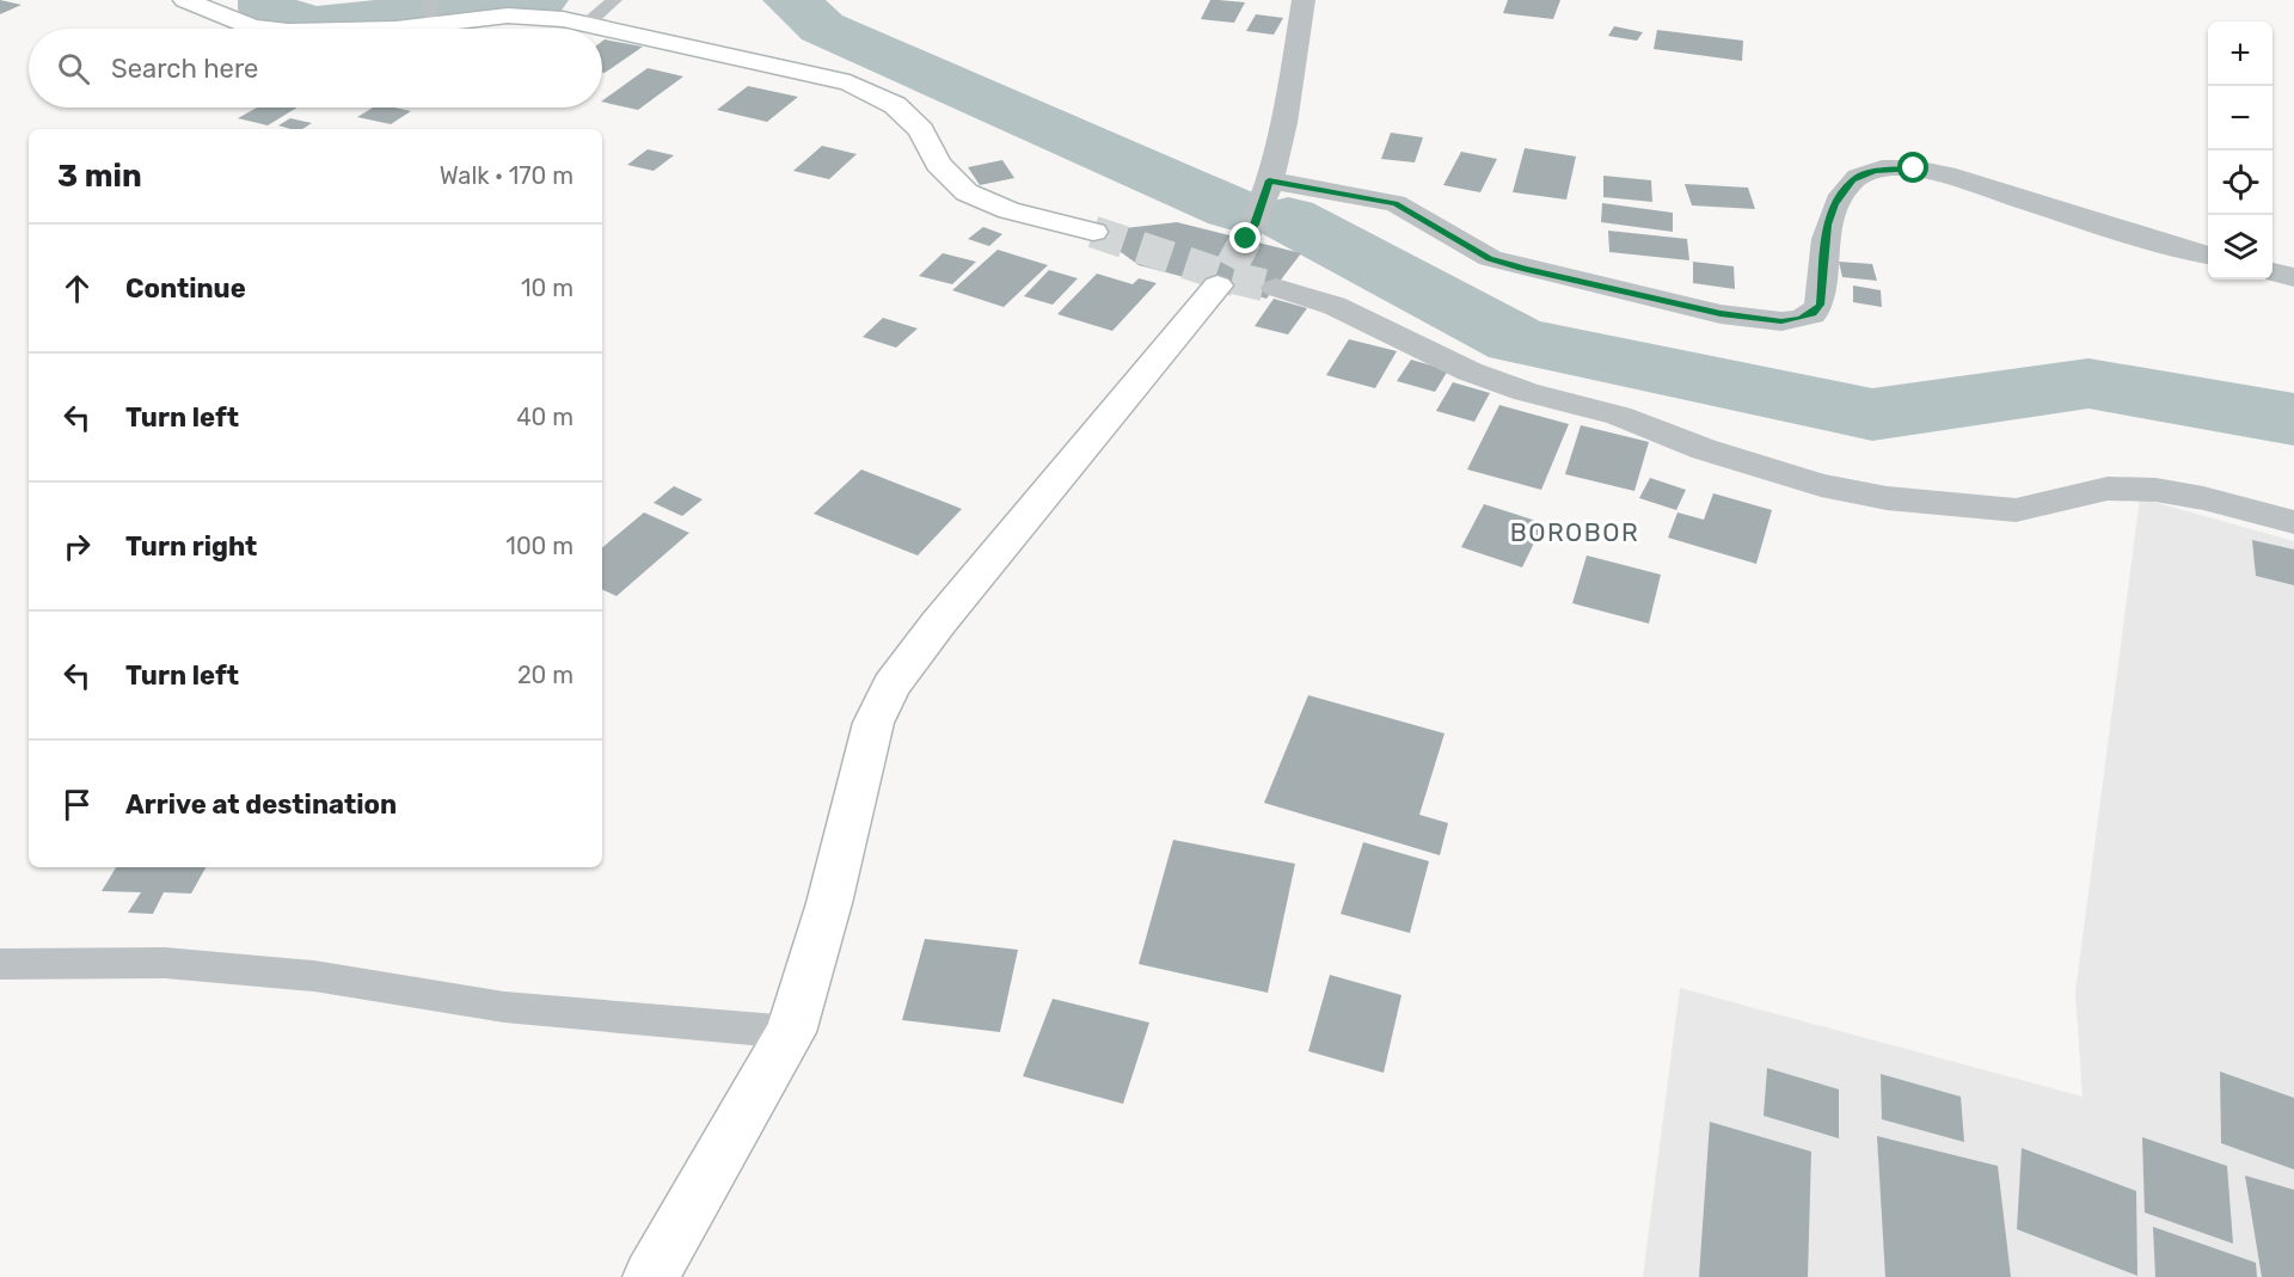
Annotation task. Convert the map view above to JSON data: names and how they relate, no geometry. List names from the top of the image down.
{
  "districts": ["BOROBOR"],
  "page": {
    "map_buttons": ["+", "−"],
    "search": "Search here",
    "heading": ["3 min", "Walk · 170 m"],
    "list": [
      ["Continue", "10 m"],
      ["Turn left", "40 m"],
      ["Turn right", "100 m"],
      ["Turn left", "20 m"],
      "Arrive at destination"
    ]
  }
}
